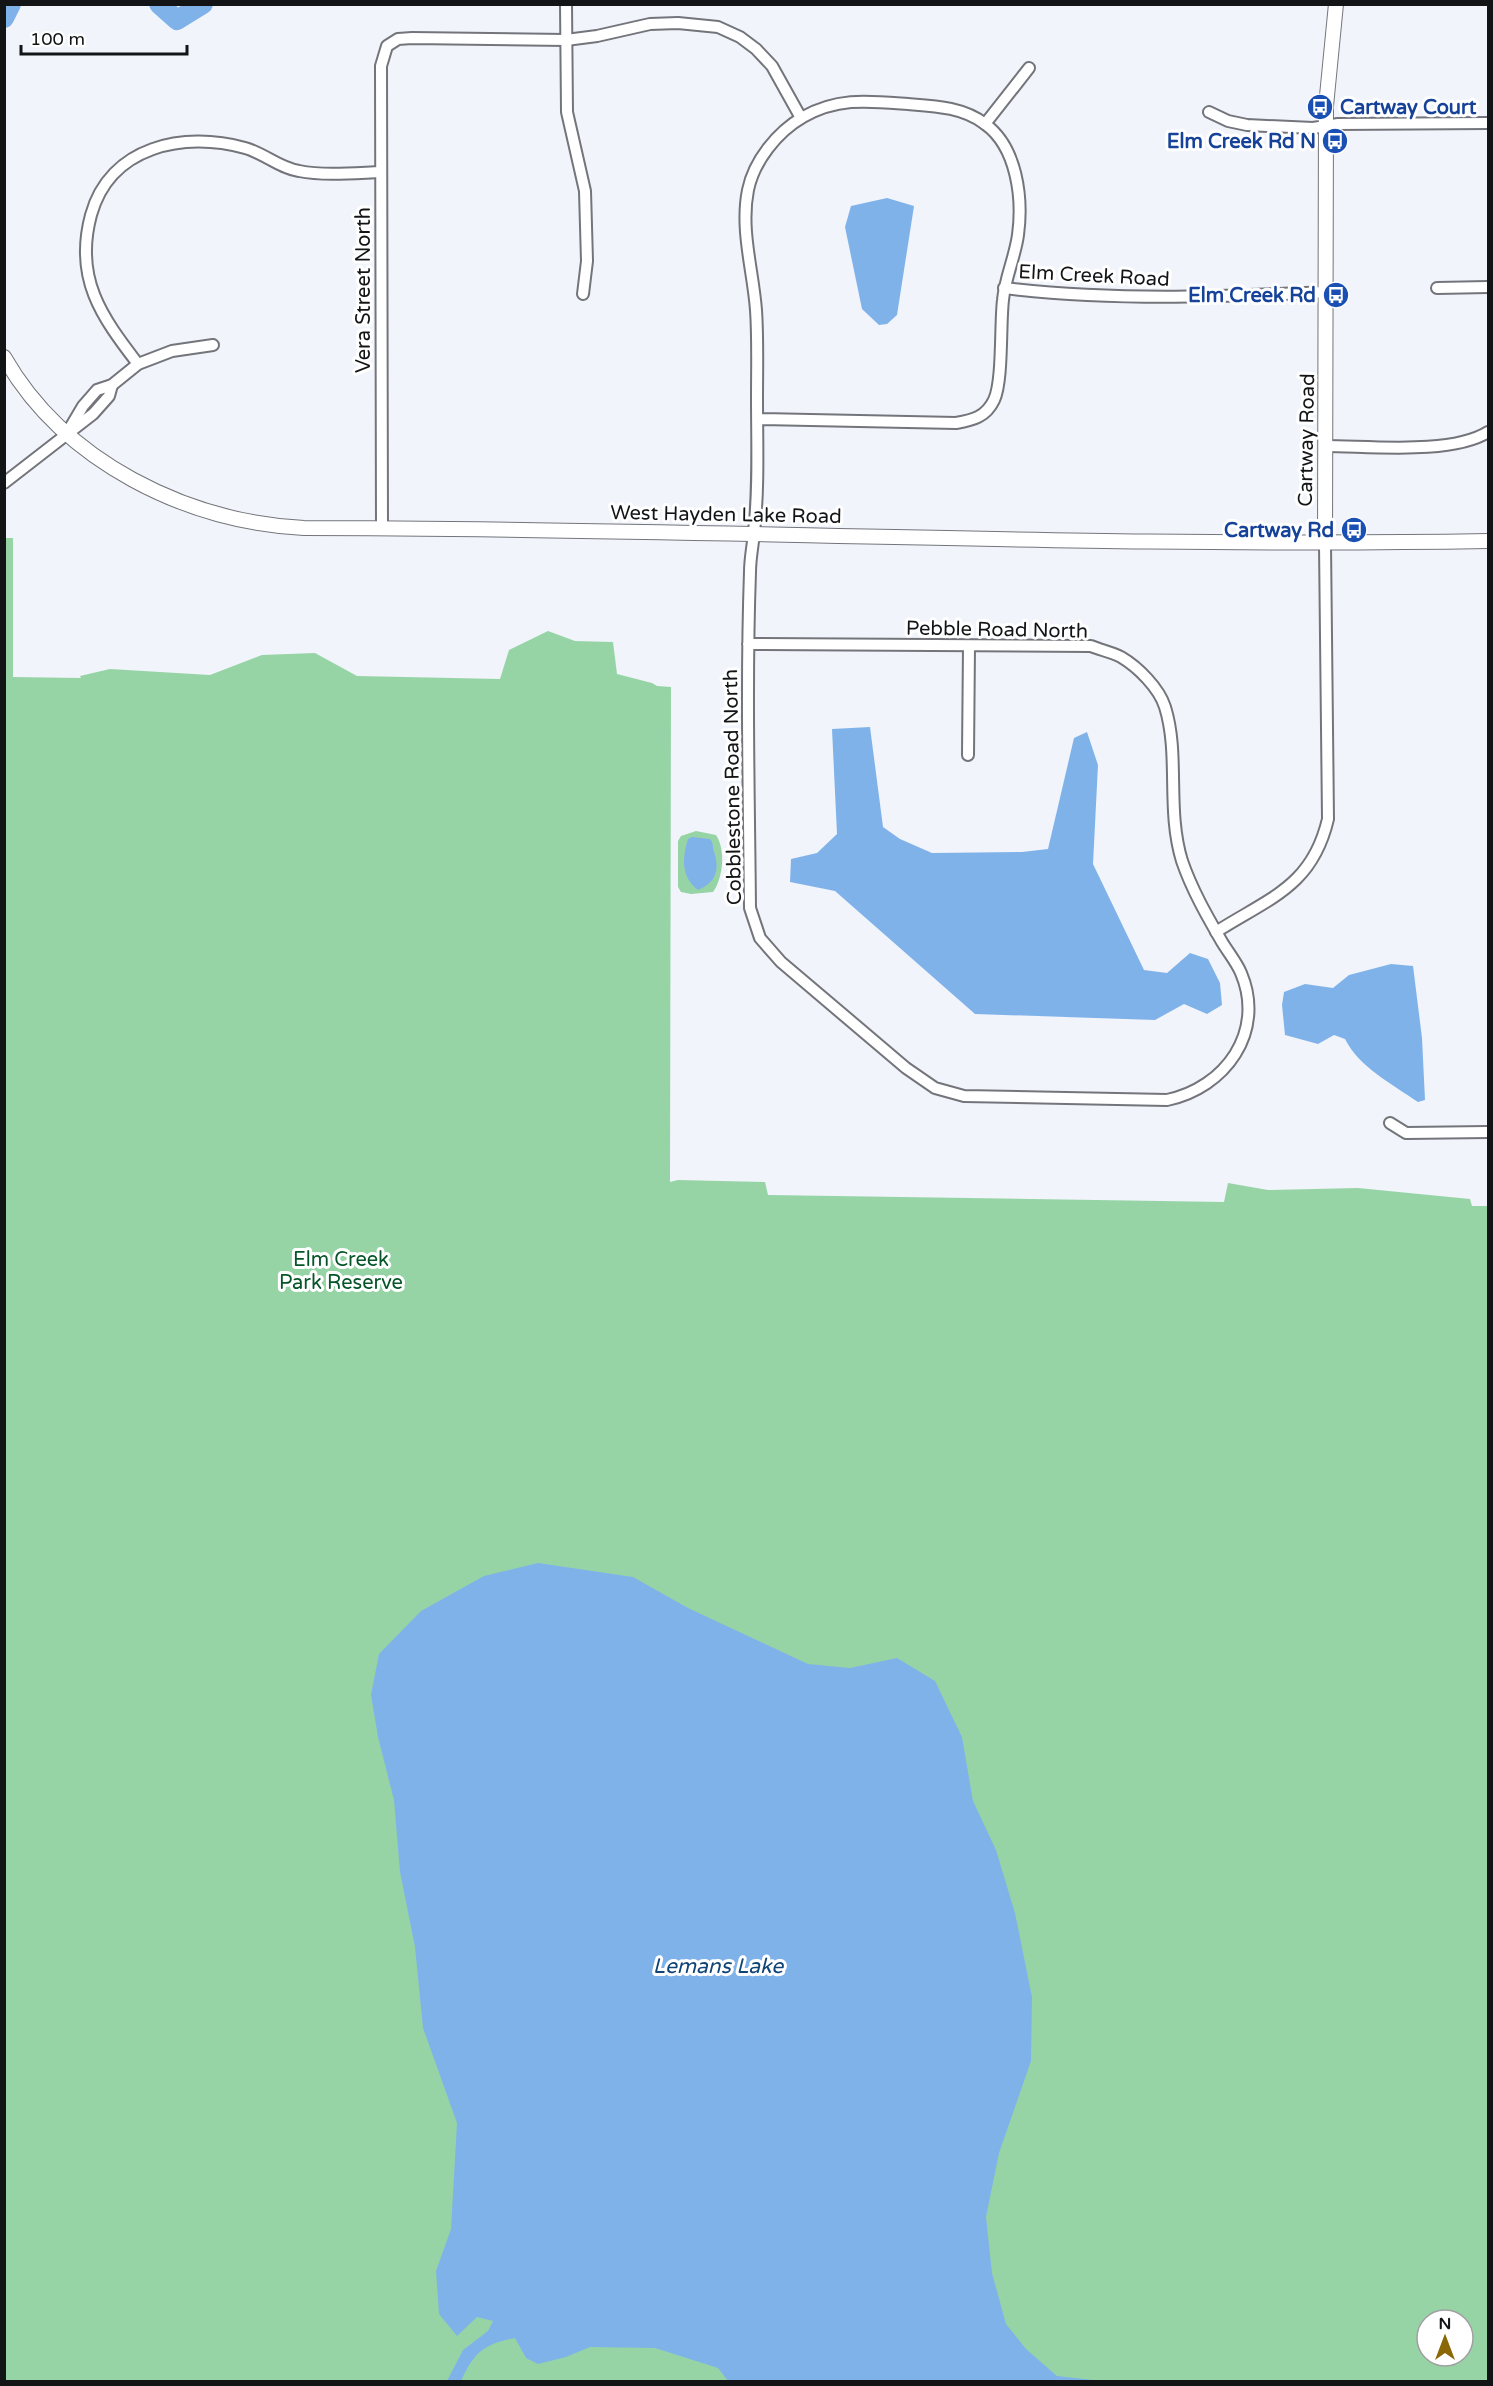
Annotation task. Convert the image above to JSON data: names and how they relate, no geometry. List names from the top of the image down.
{
  "streets": {
    "main road": ["Cartway Road", "West Hayden Lake Road"],
    "street": [
      "Elm Creek Road",
      "Vera Street North",
      "Pebble Road North",
      "Cobblestone Road North"
    ]
  },
  "crossings": [
    ["Elm Creek Road", "Cartway Road"],
    ["Vera Street North", "West Hayden Lake Road"],
    ["Cartway Road", "West Hayden Lake Road"],
    ["Cartway Road", "Pebble Road North"],
    ["Cartway Road", "Cobblestone Road North"],
    ["West Hayden Lake Road", "Cobblestone Road North"],
    ["Pebble Road North", "Cobblestone Road North"]
  ],
  "water": ["Lemans Lake"],
  "parks": ["Elm Creek Park Reserve"],
  "places": {
    "bus stop": [
      "Cartway Court",
      "Elm Creek Rd N",
      "Elm Creek Rd",
      "Cartway Rd"
    ]
  },
  "scale_bar": "100 m",
  "north": "top"
}
